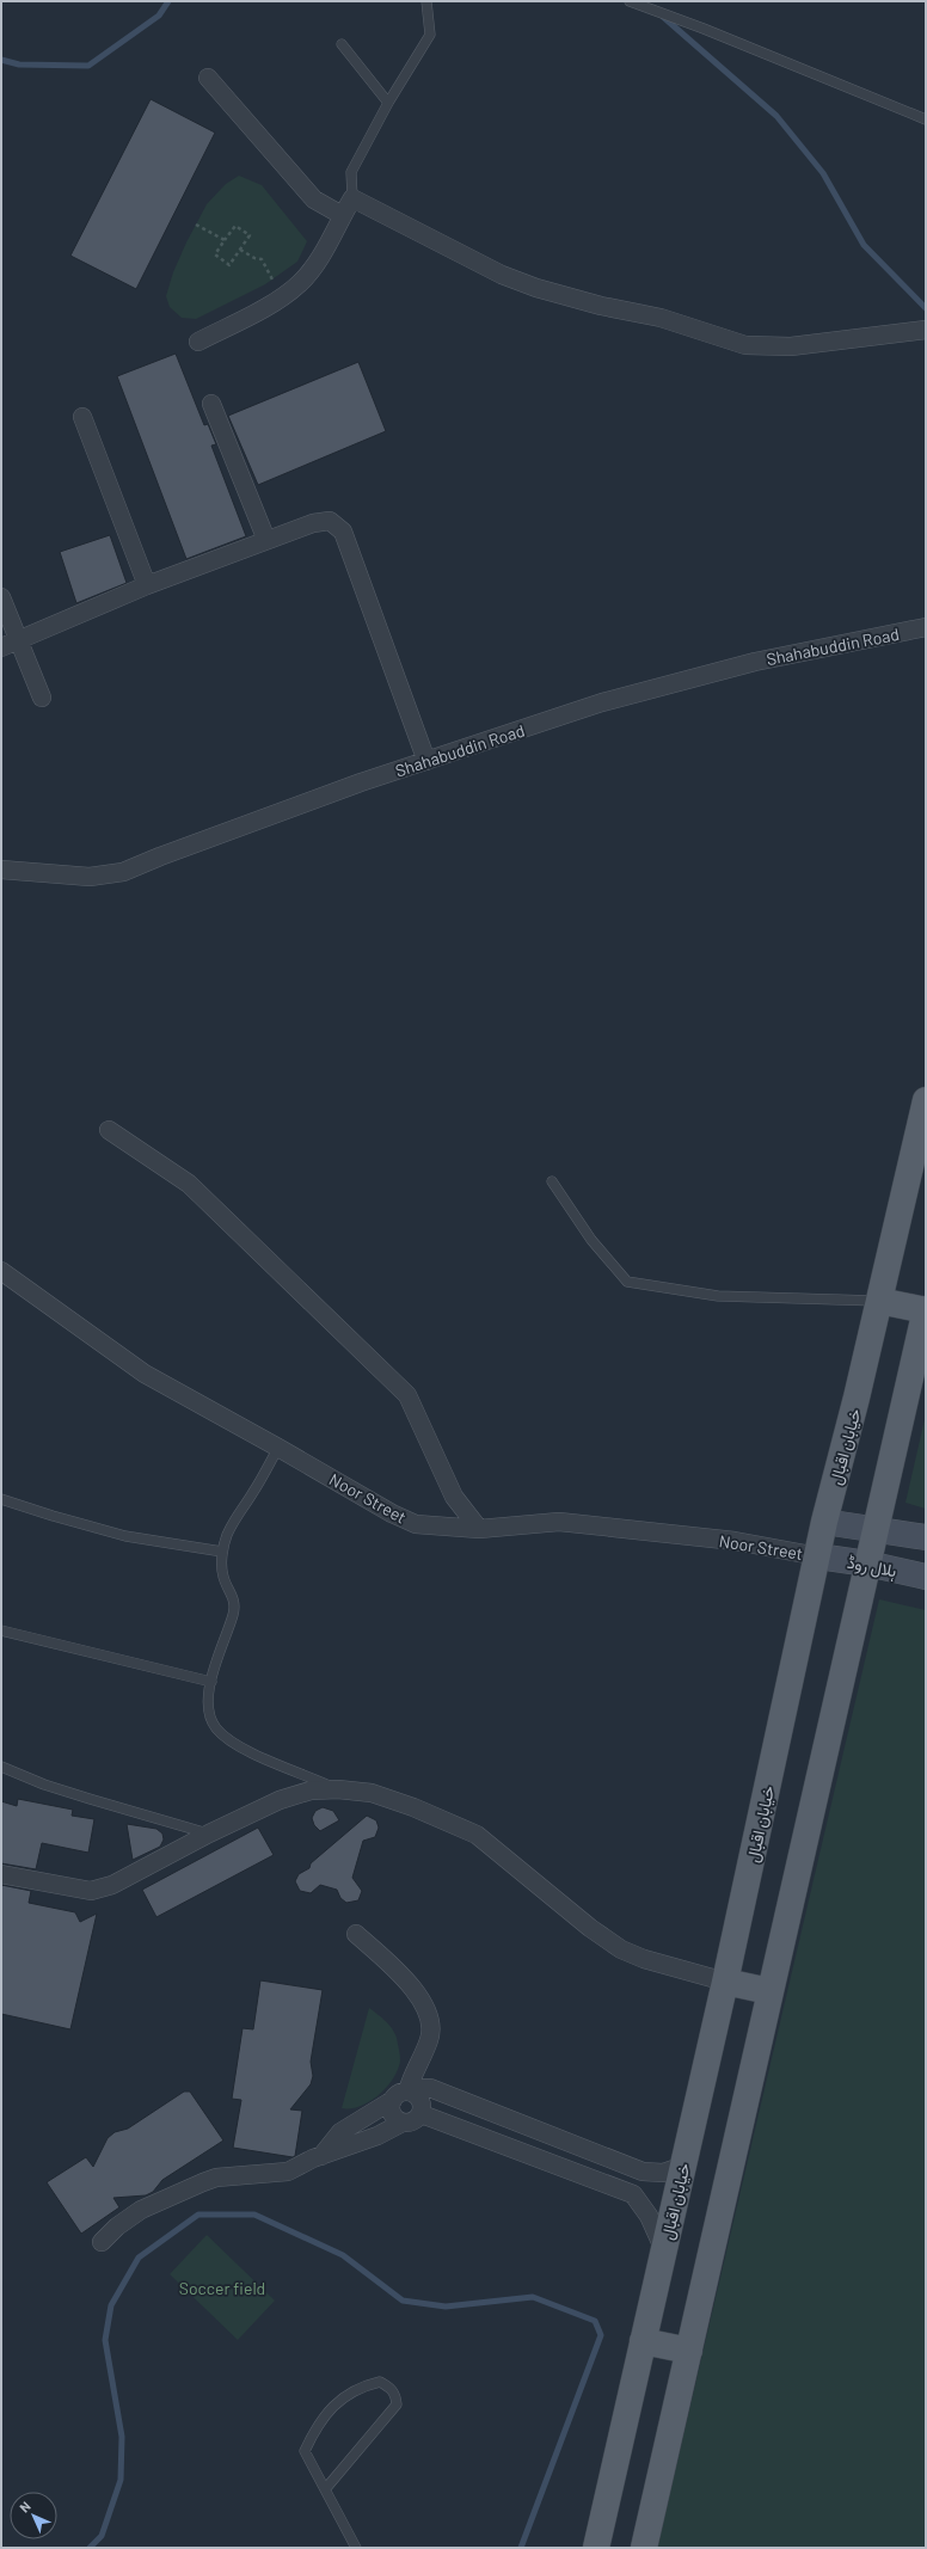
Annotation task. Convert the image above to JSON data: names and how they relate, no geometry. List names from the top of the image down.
{
  "streets": {
    "main road": ["خیابان اقبال"],
    "street": ["Shahabuddin Road", "Noor Street", "ہلال روڈ"]
  },
  "crossings": [
    ["خیابان اقبال", "Noor Street"],
    ["خیابان اقبال", "ہلال روڈ"],
    ["Noor Street", "ہلال روڈ"]
  ],
  "parks": ["Soccer field"],
  "north": "top left"
}
